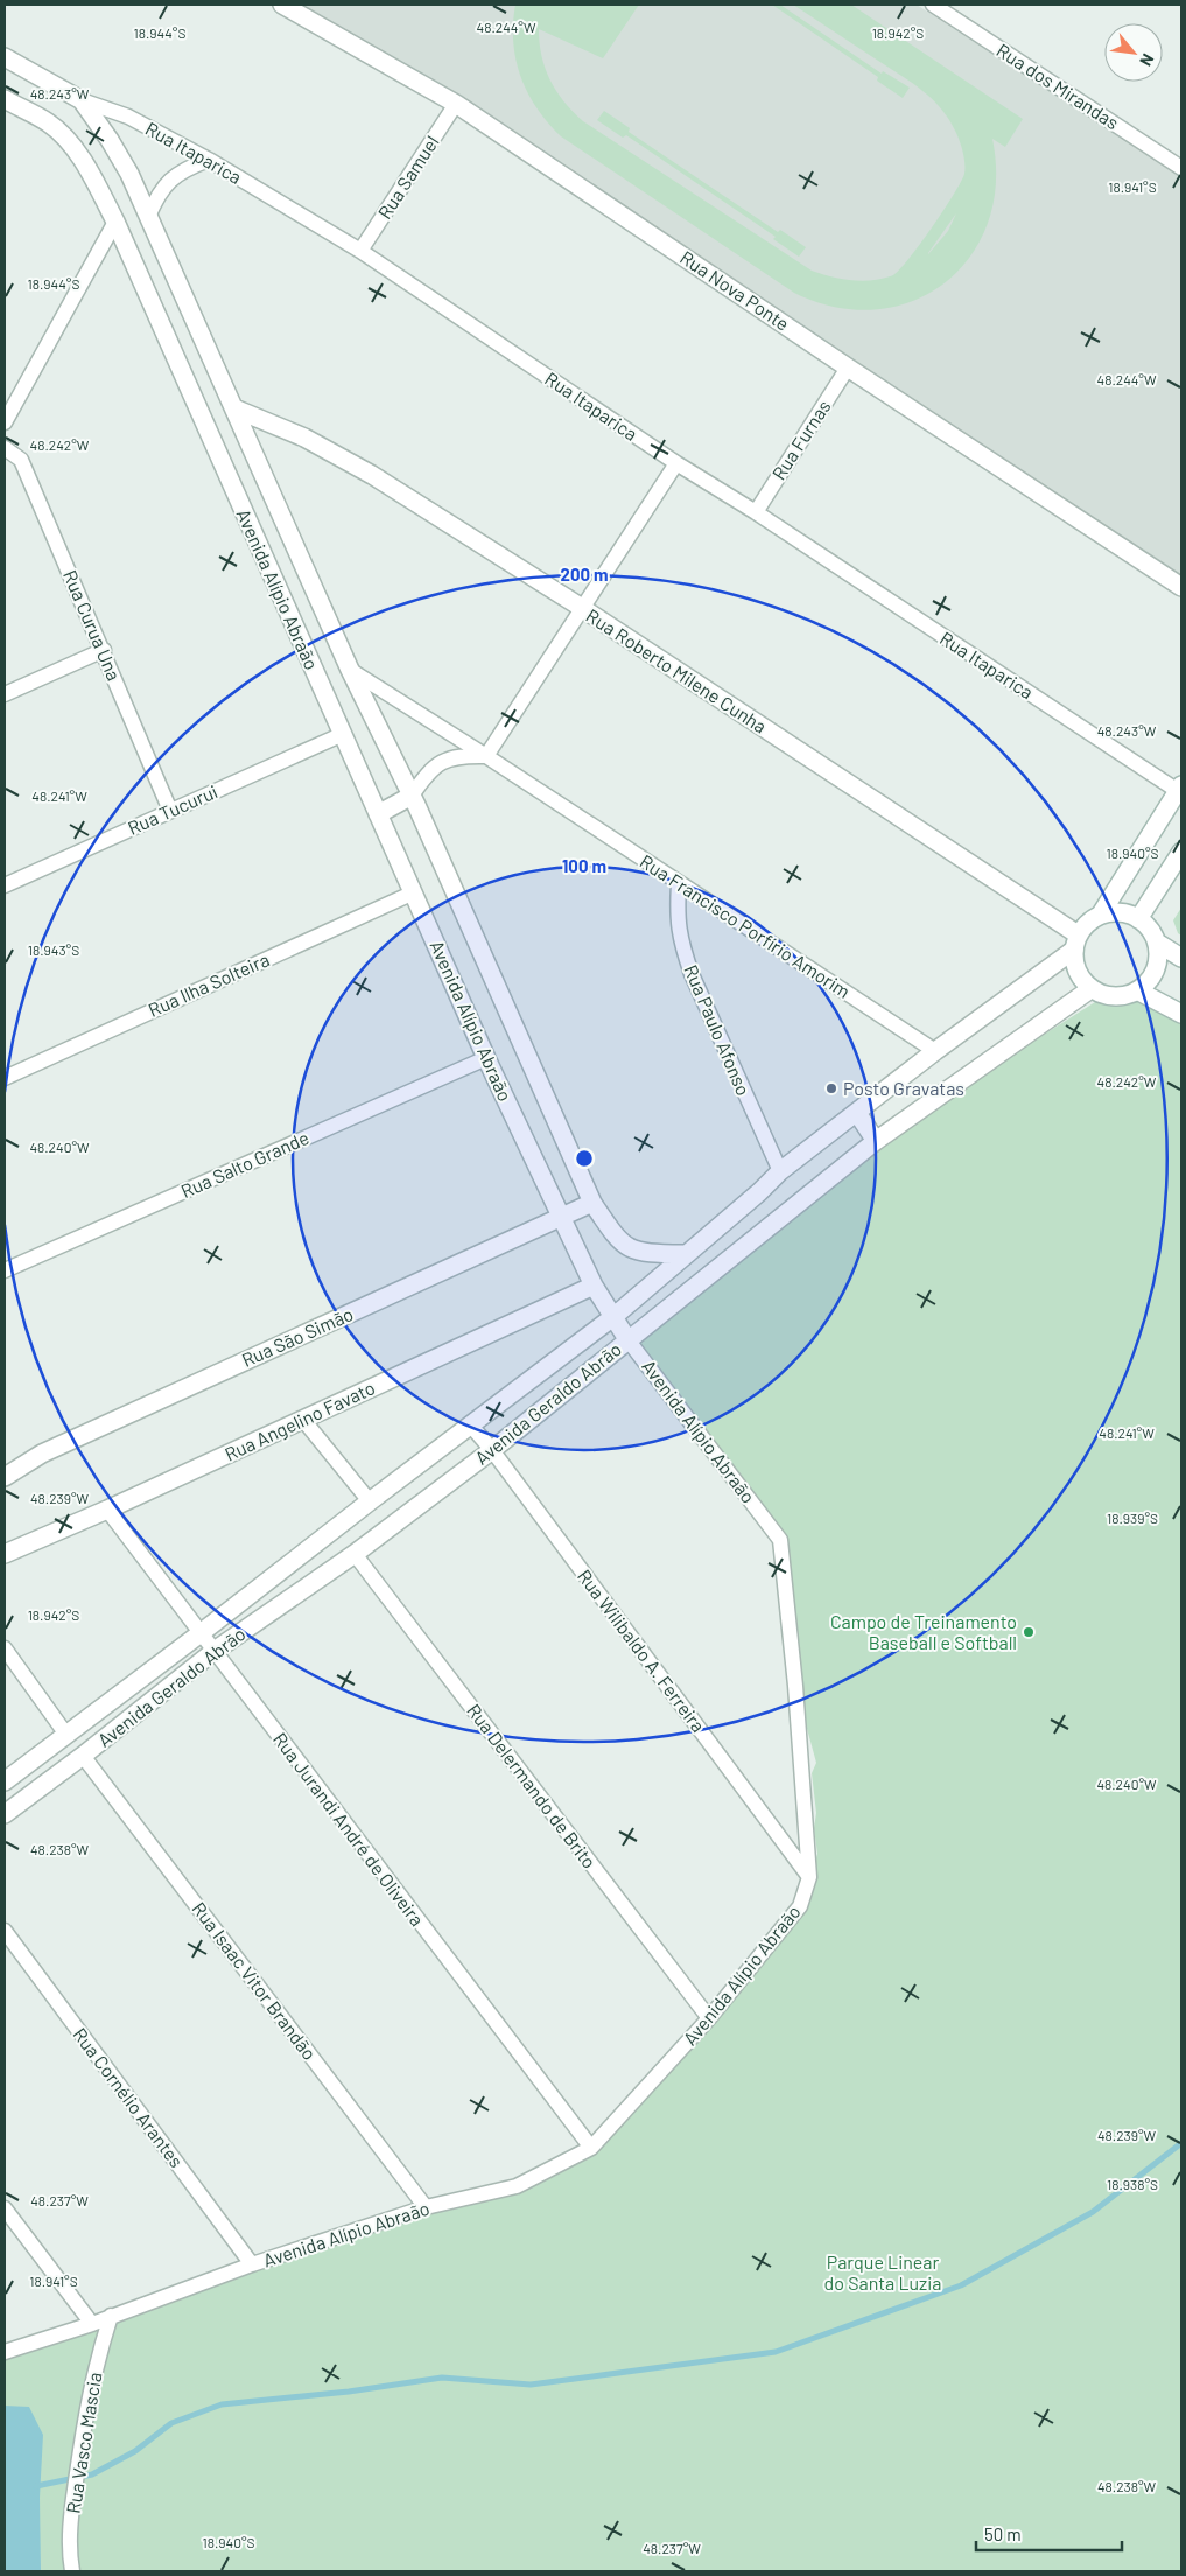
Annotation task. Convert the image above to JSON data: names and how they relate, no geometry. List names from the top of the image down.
{
  "streets": {
    "street": [
      "Rua dos Mirandas",
      "Rua Itaparica",
      "Rua Samuel",
      "Rua Nova Ponte",
      "Rua Furnas",
      "Avenida Alípio Abraão",
      "Rua Curua Una",
      "Rua Roberto Milene Cunha",
      "Rua Tucurui",
      "Rua Francisco Porfírio Amorim",
      "Rua Ilha Solteira",
      "Rua Paulo Afonso",
      "Rua Salto Grande",
      "Rua São Simão",
      "Avenida Geraldo Abrão",
      "Rua Angelino Favato",
      "Rua Wilibaldo A. Ferreira",
      "Rua Delermando de Brito",
      "Rua Jurandi André de Oliveira",
      "Rua Isaac Vitor Brandão",
      "Rua Cornélio Arantes",
      "Rua Vasco Mascia"
    ]
  },
  "crossings": [
    ["Rua Itaparica", "Rua Samuel"],
    ["Rua Itaparica", "Rua Furnas"],
    ["Rua Itaparica", "Avenida Alípio Abraão"],
    ["Rua Itaparica", "Avenida Geraldo Abrão"],
    ["Rua Samuel", "Rua Nova Ponte"],
    ["Rua Nova Ponte", "Rua Furnas"],
    ["Avenida Alípio Abraão", "Rua Roberto Milene Cunha"],
    ["Avenida Alípio Abraão", "Rua Tucurui"],
    ["Avenida Alípio Abraão", "Rua Francisco Porfírio Amorim"],
    ["Avenida Alípio Abraão", "Rua Ilha Solteira"],
    ["Avenida Alípio Abraão", "Rua Salto Grande"],
    ["Avenida Alípio Abraão", "Rua São Simão"],
    ["Avenida Alípio Abraão", "Avenida Geraldo Abrão"],
    ["Avenida Alípio Abraão", "Rua Angelino Favato"],
    ["Avenida Alípio Abraão", "Rua Wilibaldo A. Ferreira"],
    ["Avenida Alípio Abraão", "Rua Delermando de Brito"],
    ["Avenida Alípio Abraão", "Rua Jurandi André de Oliveira"],
    ["Avenida Alípio Abraão", "Rua Isaac Vitor Brandão"],
    ["Avenida Alípio Abraão", "Rua Cornélio Arantes"],
    ["Avenida Alípio Abraão", "Rua Vasco Mascia"],
    ["Rua Curua Una", "Rua Tucurui"],
    ["Rua Roberto Milene Cunha", "Avenida Geraldo Abrão"],
    ["Rua Francisco Porfírio Amorim", "Rua Paulo Afonso"],
    ["Rua Francisco Porfírio Amorim", "Avenida Geraldo Abrão"],
    ["Rua Paulo Afonso", "Avenida Geraldo Abrão"],
    ["Avenida Geraldo Abrão", "Rua Wilibaldo A. Ferreira"],
    ["Avenida Geraldo Abrão", "Rua Delermando de Brito"],
    ["Avenida Geraldo Abrão", "Rua Jurandi André de Oliveira"],
    ["Avenida Geraldo Abrão", "Rua Isaac Vitor Brandão"],
    ["Rua Angelino Favato", "Rua Jurandi André de Oliveira"]
  ],
  "parks": ["Parque Linear do Santa Luzia"],
  "places": ["Posto Gravatas", "Campo de Treinamento Baseball e Softball"],
  "scale_bar": "50 m",
  "north": "bottom right",
  "coordinates": [
    "48.244°W",
    "18.944°S",
    "18.942°S",
    "48.243°W",
    "18.941°S",
    "48.242°W",
    "48.241°W",
    "18.940°S",
    "18.943°S",
    "48.240°W",
    "48.239°W",
    "18.939°S",
    "48.238°W",
    "18.938°S",
    "48.237°W"
  ],
  "rings": ["200 m", "100 m"]
}
